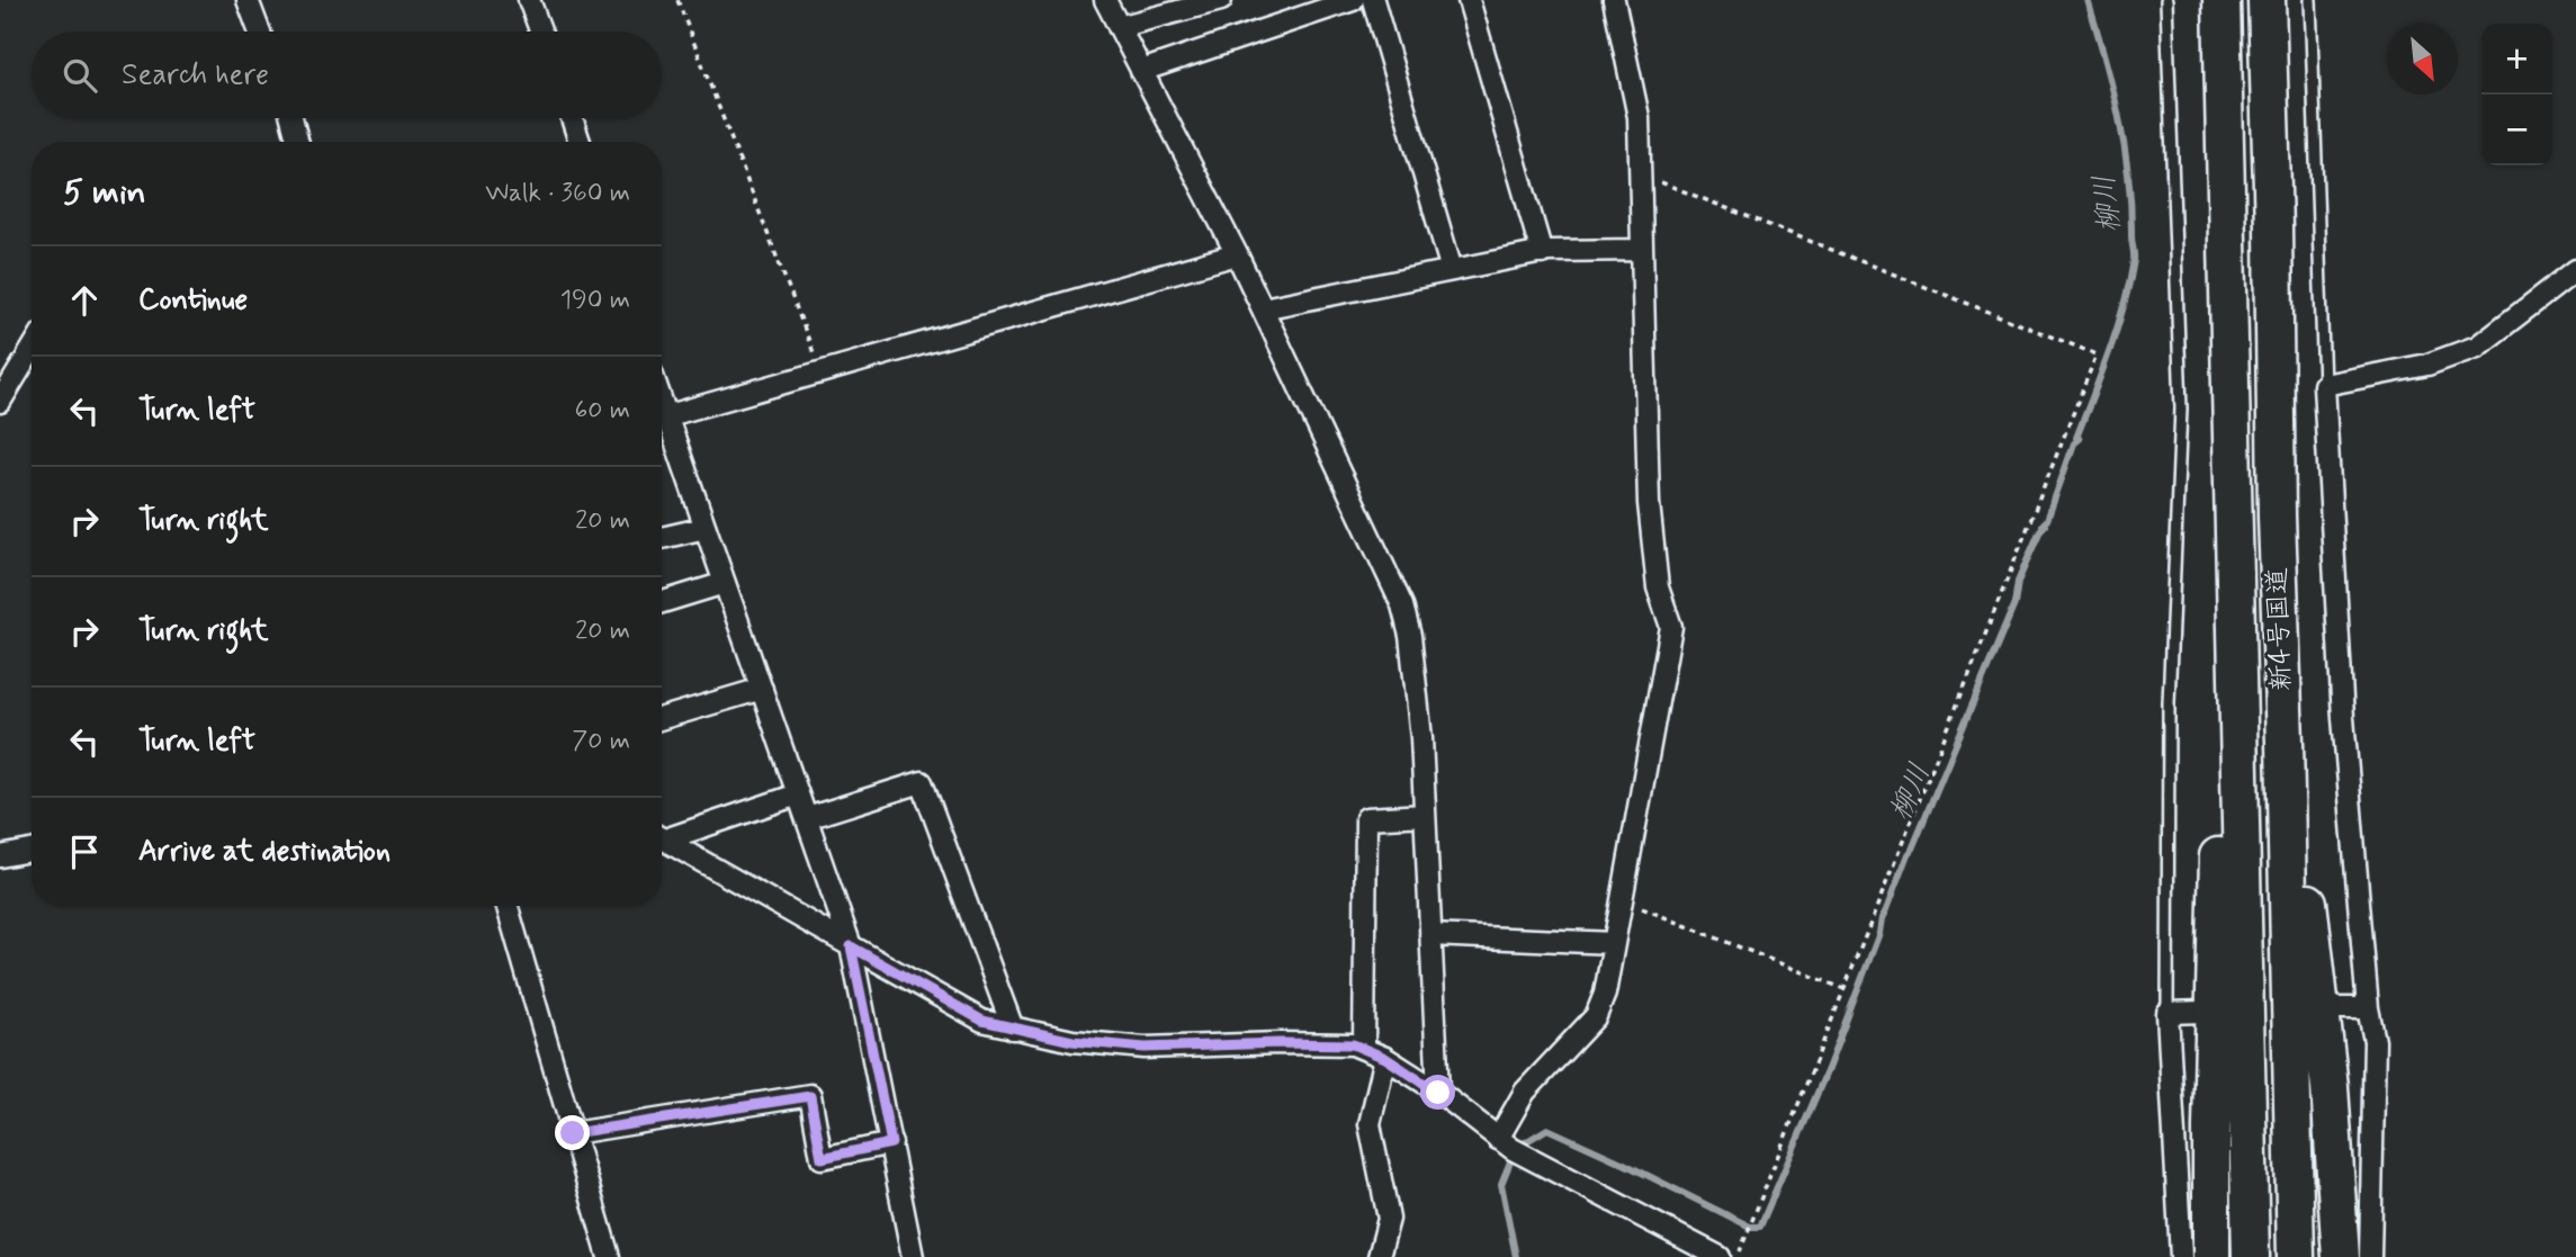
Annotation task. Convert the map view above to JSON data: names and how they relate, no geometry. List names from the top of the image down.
{
  "streets": {
    "highway": ["新4号国道"]
  },
  "water": ["柳川"],
  "north": "bottom right",
  "page": {
    "map_buttons": ["+", "−"],
    "search": "Search here",
    "heading": ["5 min", "Walk · 360 m"],
    "list": [
      ["Continue", "190 m"],
      ["Turn left", "60 m"],
      ["Turn right", "20 m"],
      ["Turn right", "20 m"],
      ["Turn left", "70 m"],
      "Arrive at destination"
    ]
  }
}
